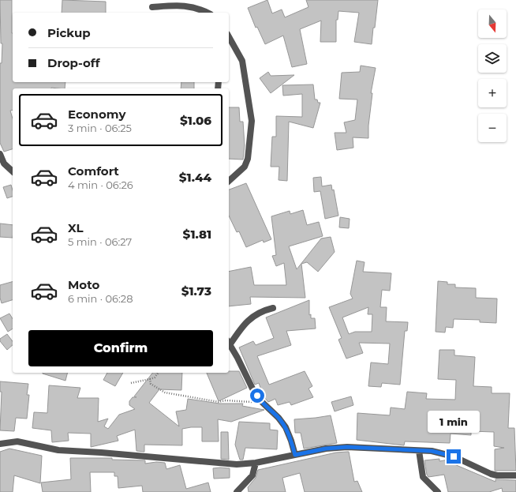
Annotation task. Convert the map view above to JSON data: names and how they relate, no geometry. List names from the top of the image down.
{
  "north": "bottom",
  "page": {
    "map_buttons": ["+", "−"],
    "banner": ["Pickup", "Drop-off"],
    "list": [
      {
        "name": "Economy",
        "note": "3 min · 06:25",
        "value": "$1.06"
      },
      {
        "name": "Comfort",
        "note": "4 min · 06:26",
        "value": "$1.44"
      },
      {
        "name": "XL",
        "note": "5 min · 06:27",
        "value": "$1.81"
      },
      {
        "name": "Moto",
        "note": "6 min · 06:28",
        "value": "$1.73"
      }
    ],
    "buttons": "Confirm",
    "bubble": "1 min"
  }
}
